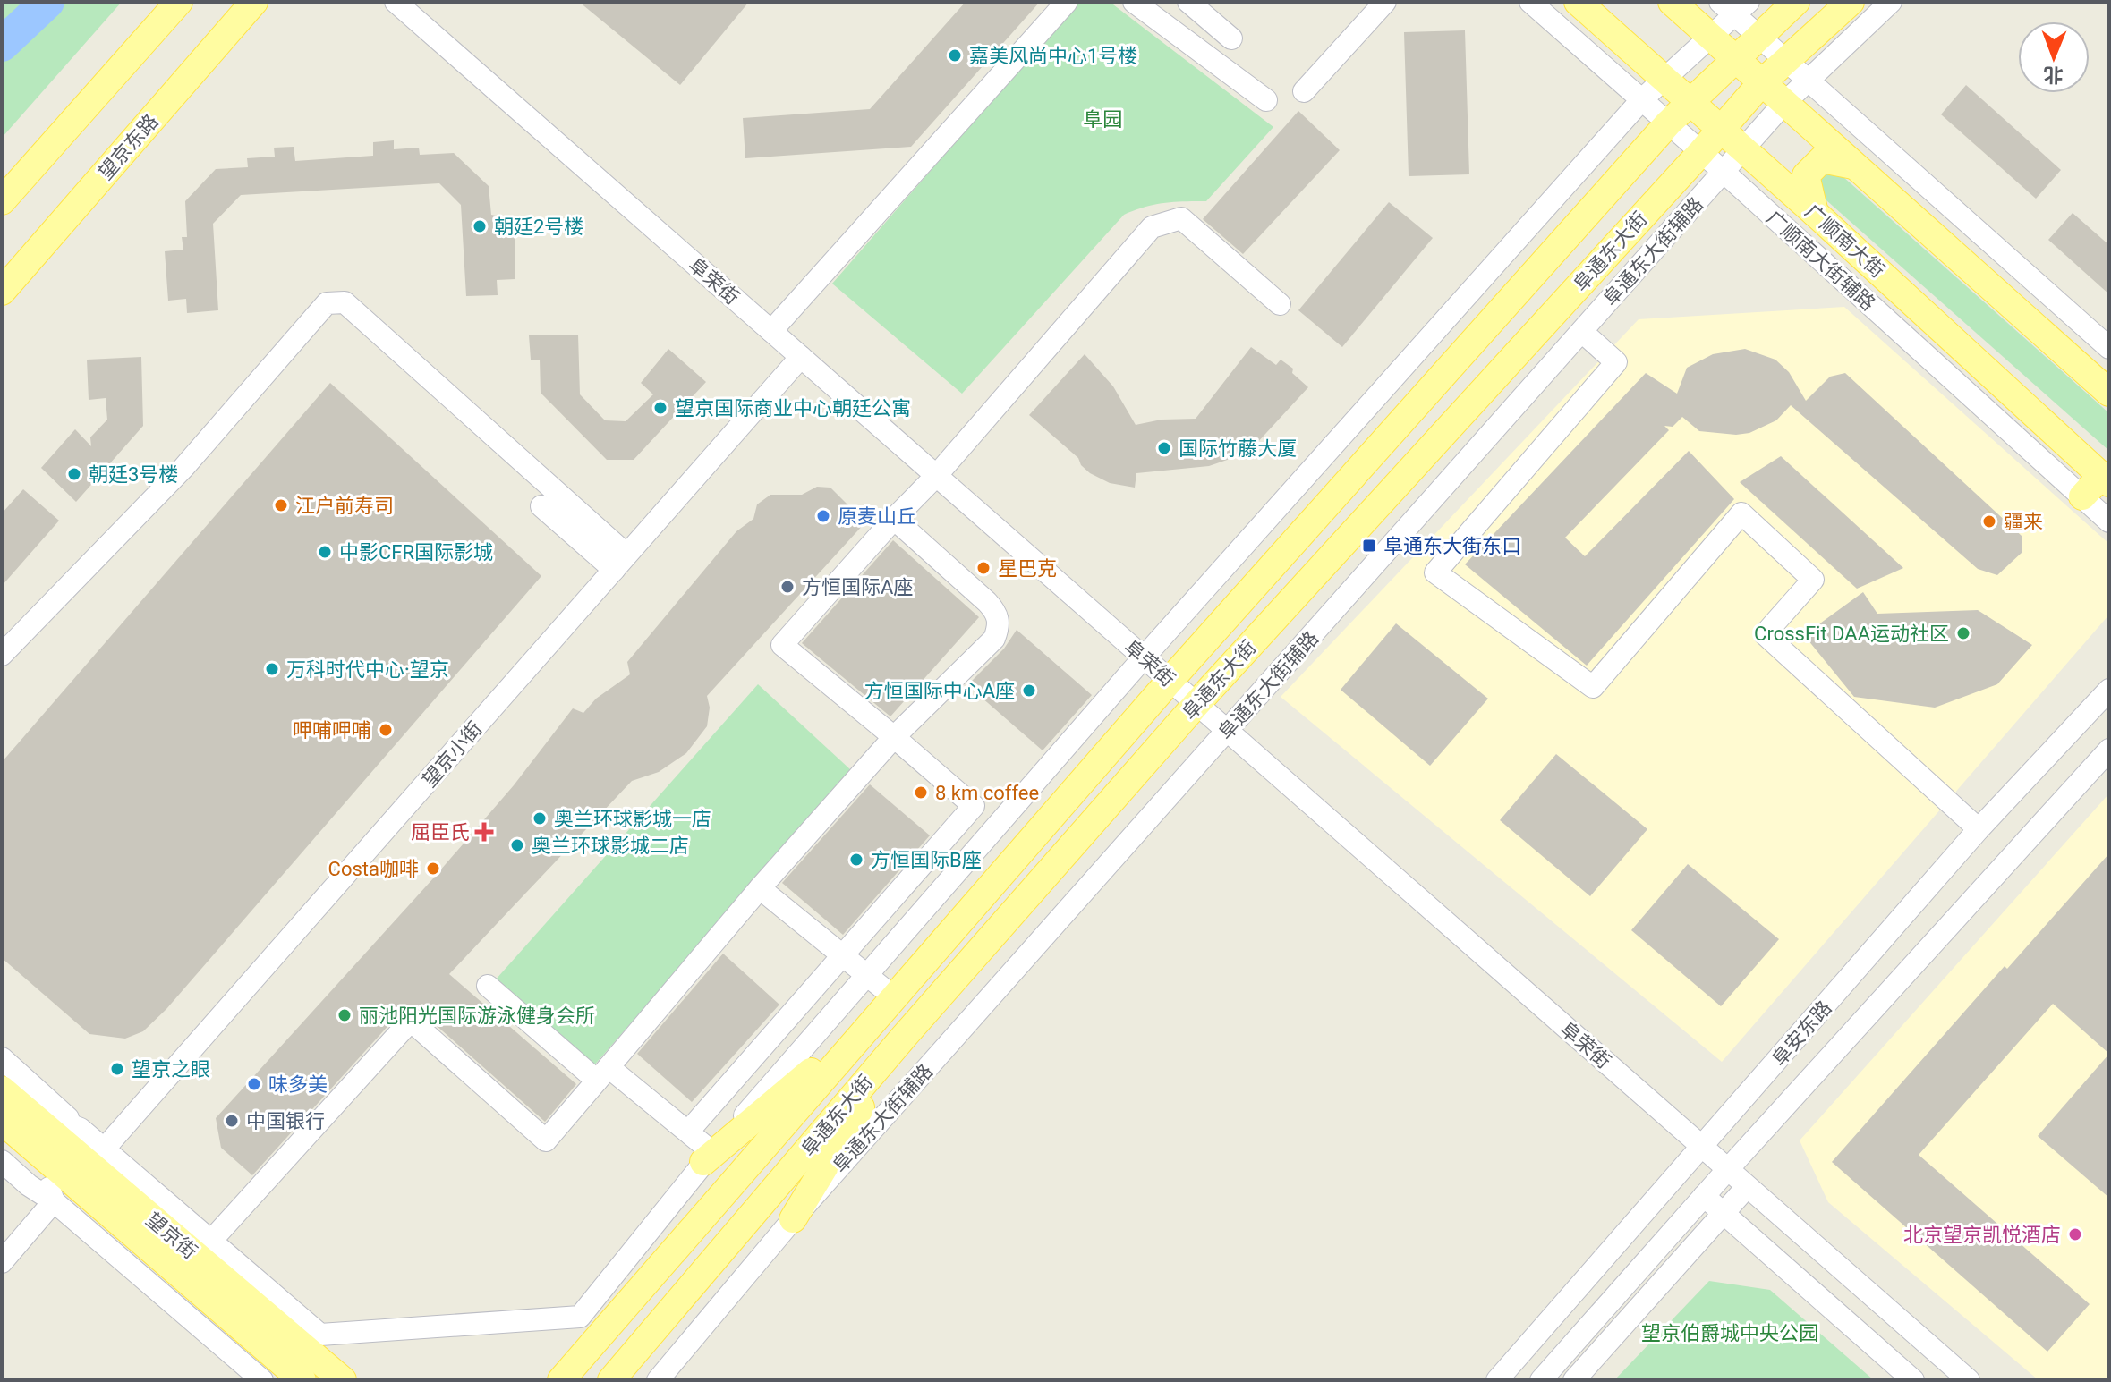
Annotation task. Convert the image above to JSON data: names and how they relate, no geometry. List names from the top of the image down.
{
  "streets": {
    "main road": [
      "望京东路",
      "广顺南大街",
      "阜通东大街",
      "望京街"
    ],
    "street": [
      "阜通东大街辅路",
      "广顺南大街辅路",
      "阜荣街",
      "望京小街",
      "阜安东路"
    ]
  },
  "crossings": [
    ["广顺南大街", "阜通东大街"],
    ["广顺南大街", "阜通东大街辅路"],
    ["阜通东大街", "广顺南大街辅路"],
    ["阜通东大街", "阜荣街"],
    ["阜通东大街辅路", "广顺南大街辅路"],
    ["阜通东大街辅路", "阜荣街"],
    ["阜荣街", "望京小街"],
    ["阜荣街", "阜安东路"]
  ],
  "parks": ["阜园", "望京伯爵城中央公园"],
  "places": {
    "other": [
      "嘉美风尚中心1号楼",
      "朝廷2号楼",
      "望京国际商业中心朝廷公寓",
      "国际竹藤大厦",
      "朝廷3号楼",
      "江户前寿司",
      "原麦山丘",
      "疆来",
      "中影CFR国际影城",
      "星巴克",
      "方恒国际A座",
      "CrossFit DAA运动社区",
      "万科时代中心·望京",
      "方恒国际中心A座",
      "呷哺呷哺",
      "8 km coffee",
      "奥兰环球影城一店",
      "奥兰环球影城二店",
      "方恒国际B座",
      "Costa咖啡",
      "丽池阳光国际游泳健身会所",
      "望京之眼",
      "味多美",
      "中国银行",
      "北京望京凯悦酒店"
    ],
    "transit": ["阜通东大街东口"],
    "health": ["屈臣氏"]
  },
  "north": "bottom"
}
